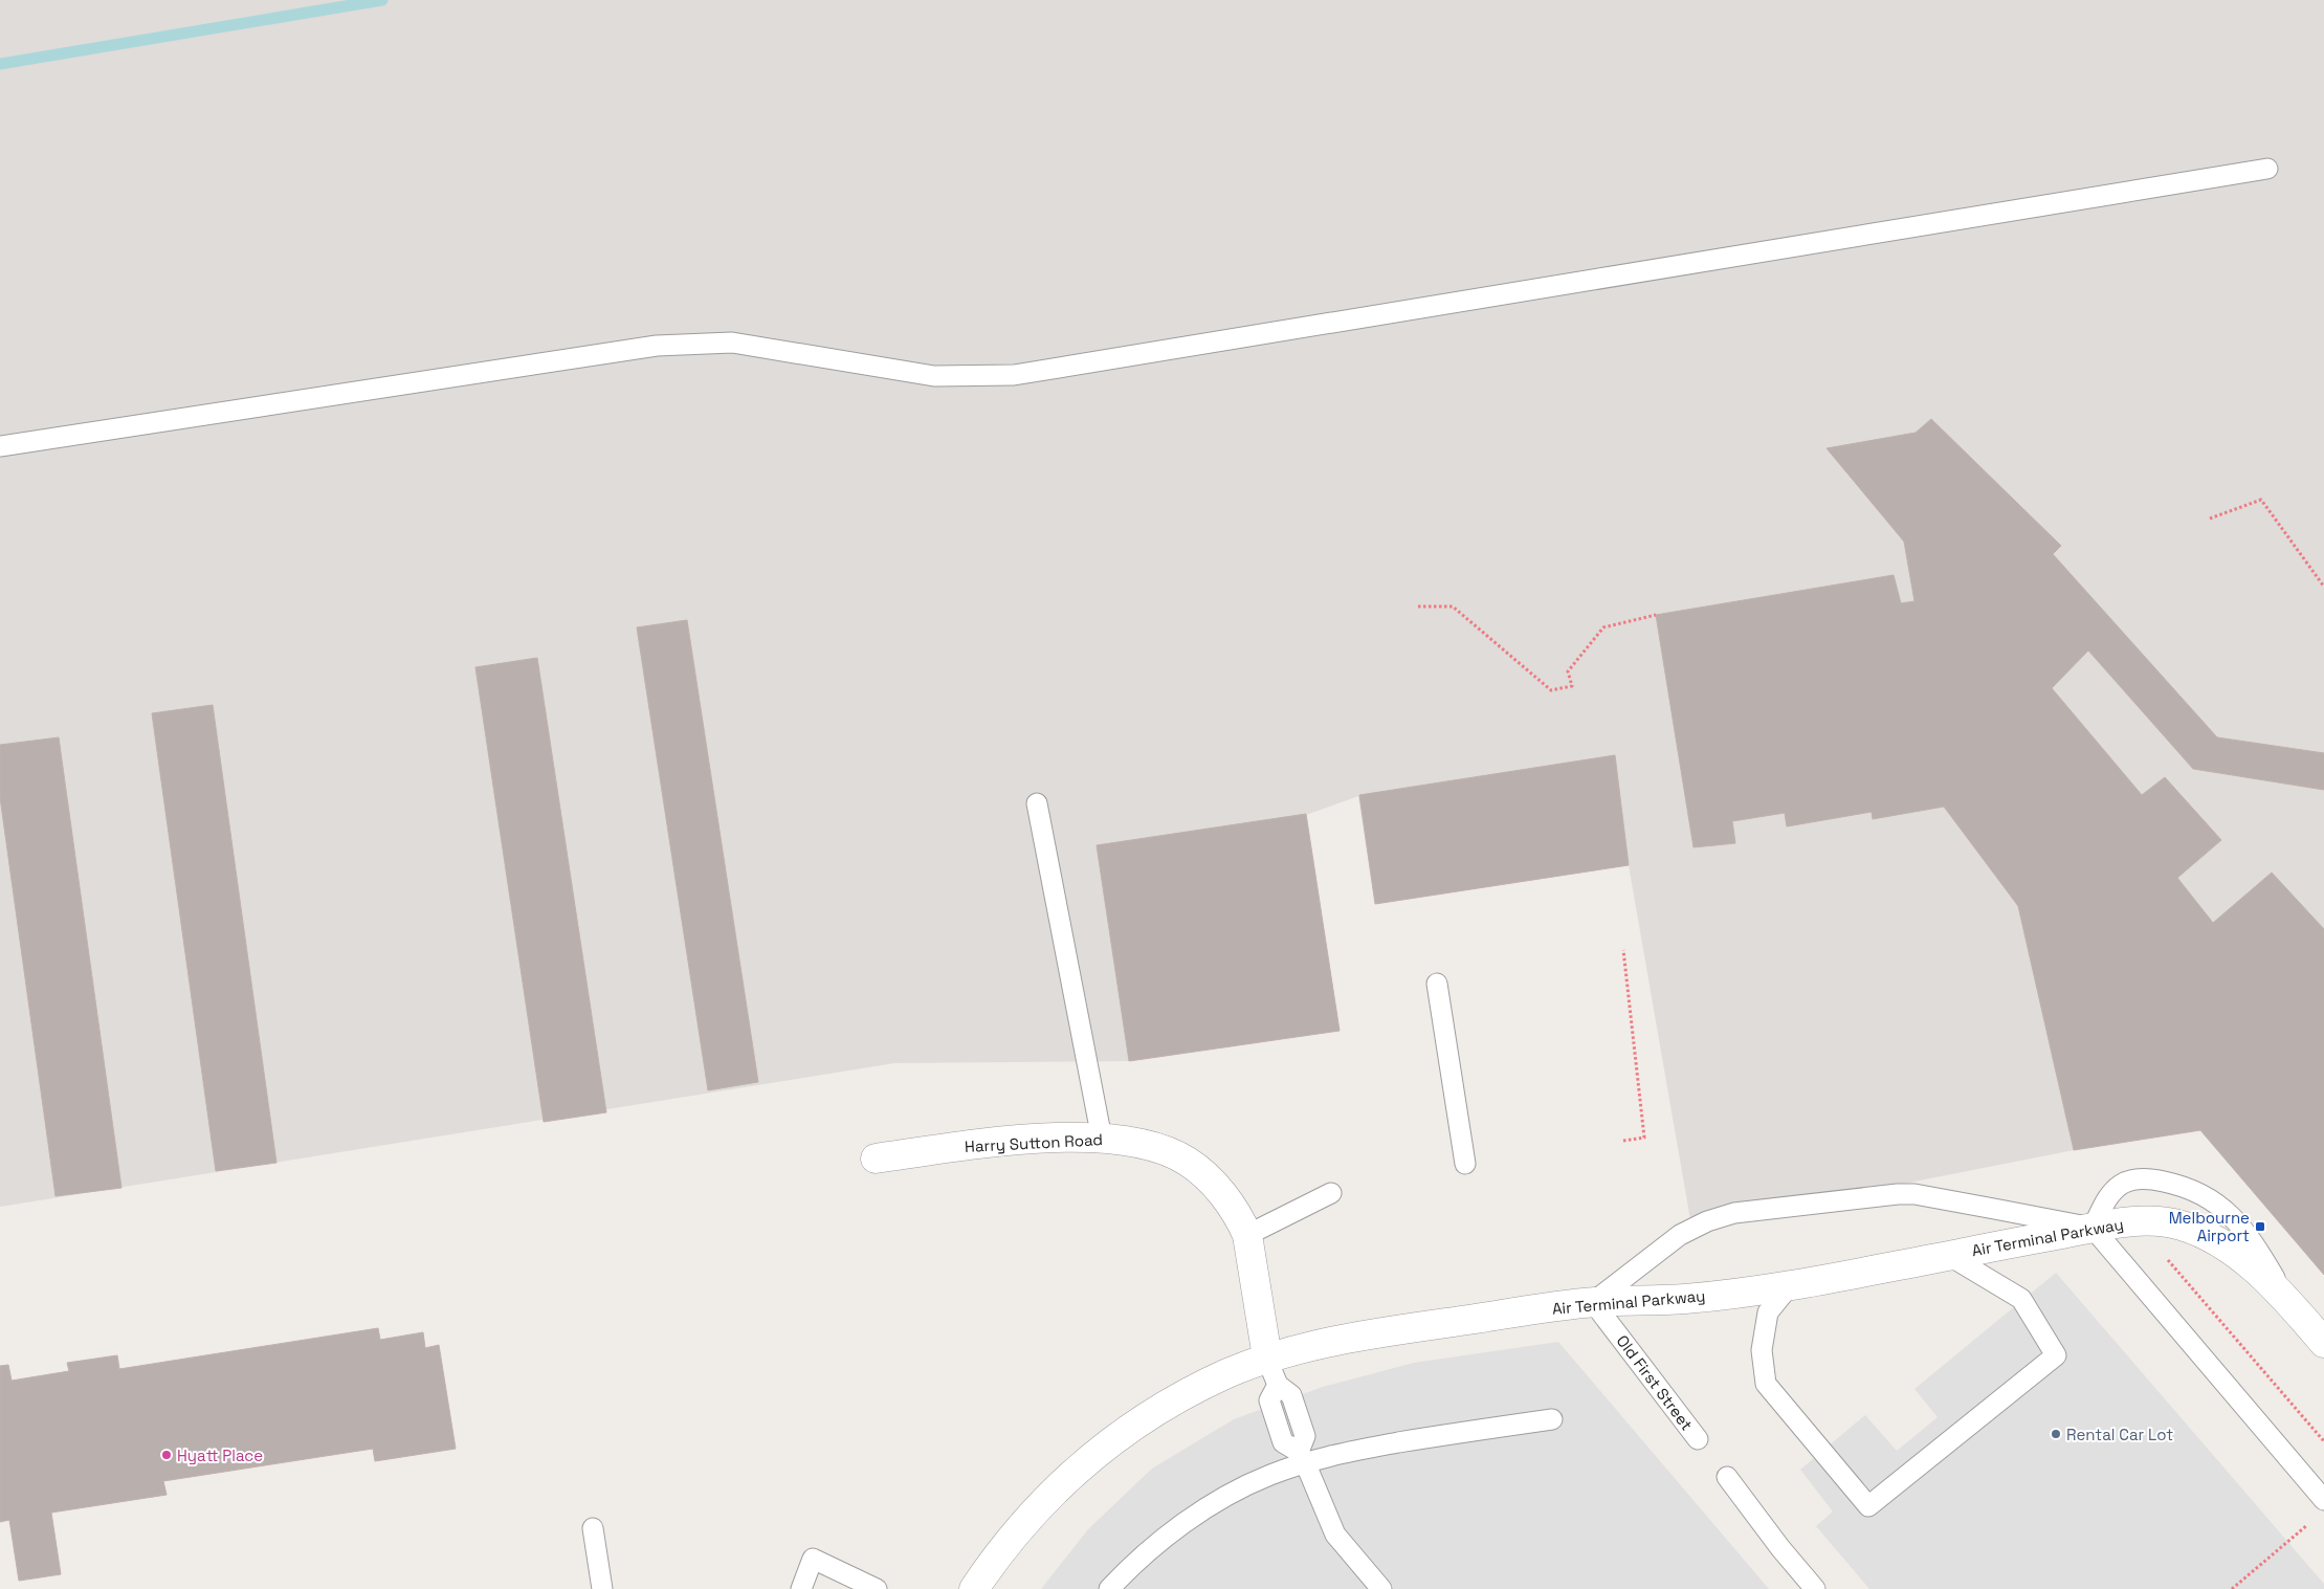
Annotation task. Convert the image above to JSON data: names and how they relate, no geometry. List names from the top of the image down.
{
  "streets": {
    "street": ["Harry Sutton Road", "Air Terminal Parkway"],
    "lane": ["Old First Street"]
  },
  "crossings": [
    ["Harry Sutton Road", "Air Terminal Parkway"],
    ["Air Terminal Parkway", "Old First Street"]
  ],
  "places": {
    "transit": ["Melbourne Airport"],
    "other": ["Rental Car Lot", "Hyatt Place"]
  }
}
